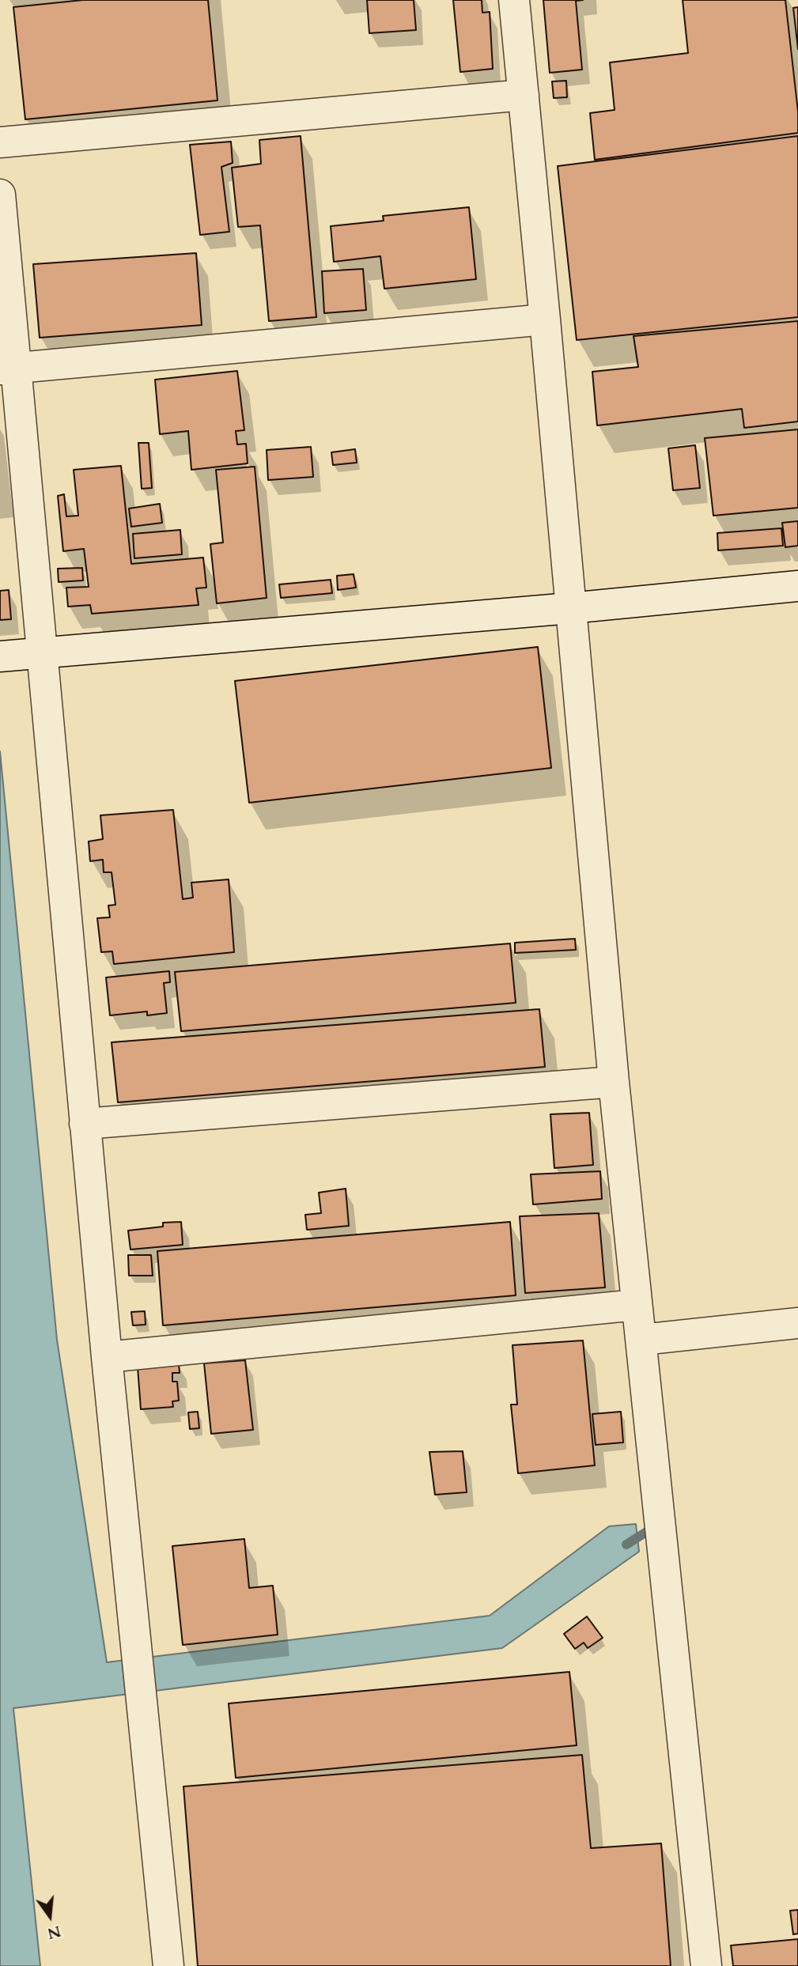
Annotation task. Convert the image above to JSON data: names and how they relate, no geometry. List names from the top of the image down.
{
  "north": "bottom"
}
